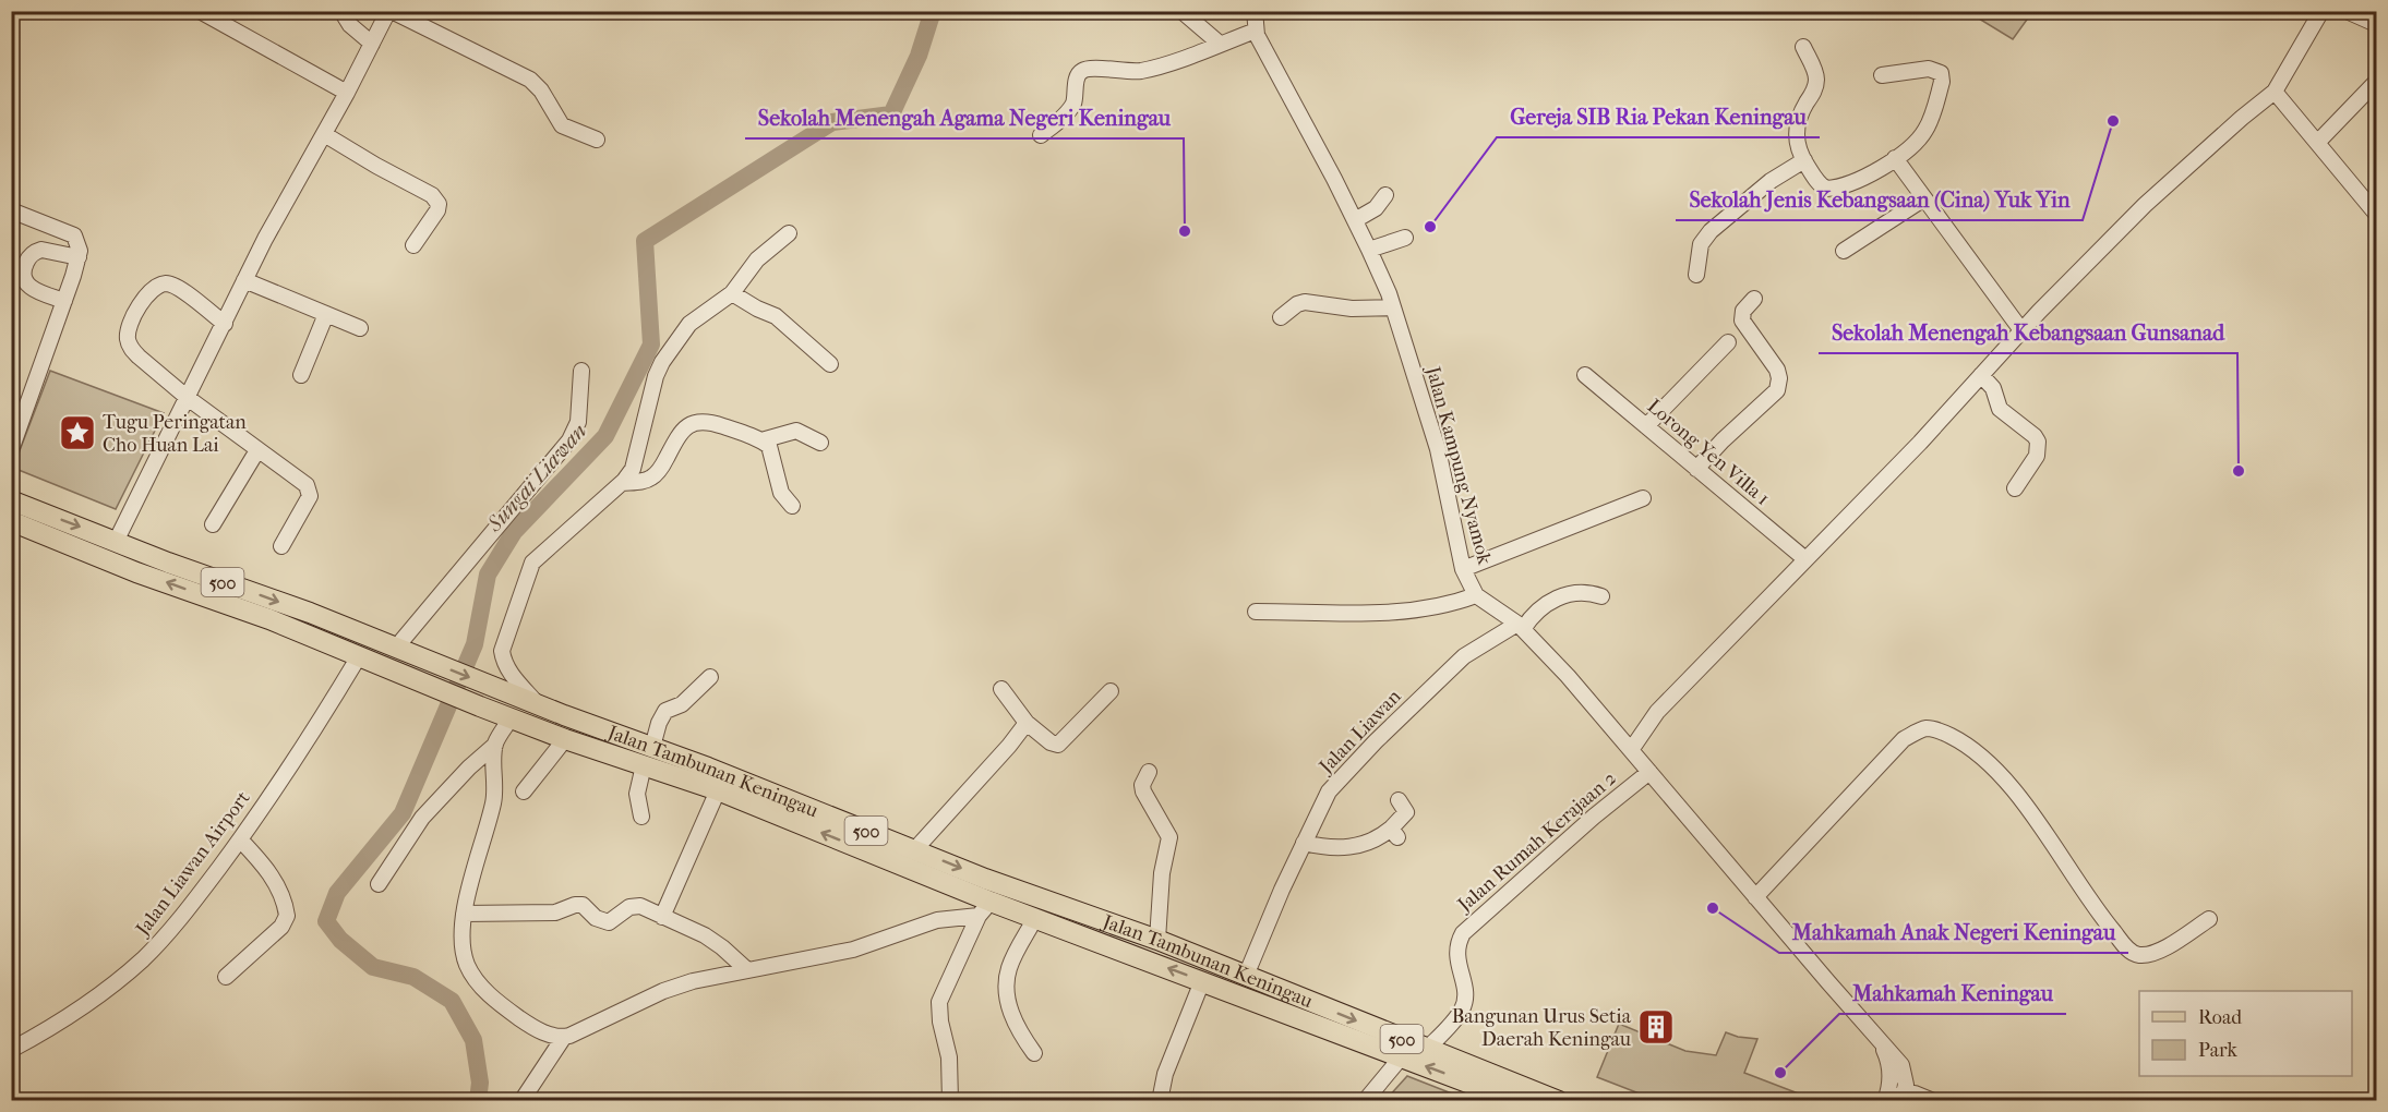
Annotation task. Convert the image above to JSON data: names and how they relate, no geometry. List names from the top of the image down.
{
  "streets": {
    "main road": ["500", "Jalan Tambunan Keningau"],
    "street": [
      "Lorong Yen Villa 1",
      "Jalan Kampung Nyamok",
      "Jalan Liawan",
      "Jalan Rumah Kerajaan 2",
      "Jalan Liawan Airport"
    ]
  },
  "crossings": [
    ["Jalan Kampung Nyamok", "Jalan Liawan"],
    ["Jalan Kampung Nyamok", "Jalan Rumah Kerajaan 2"],
    ["Jalan Liawan", "Jalan Tambunan Keningau"],
    ["Jalan Tambunan Keningau", "Jalan Rumah Kerajaan 2"],
    ["Jalan Tambunan Keningau", "Jalan Liawan Airport"]
  ],
  "water": ["Sungai Liawan"],
  "places": {
    "other": [
      "Sekolah Jenis Kebangsaan (Cina) Yuk Yin",
      "Gereja SIB Ria Pekan Keningau",
      "Sekolah Menengah Agama Negeri Keningau",
      "Sekolah Menengah Kebangsaan Gunsanad",
      "Mahkamah Anak Negeri Keningau",
      "Mahkamah Keningau"
    ],
    "place": ["Tugu Peringatan Cho Huan Lai"],
    "building": ["Bangunan Urus Setia Daerah Keningau"]
  },
  "legend": ["Road", "Park"]
}
